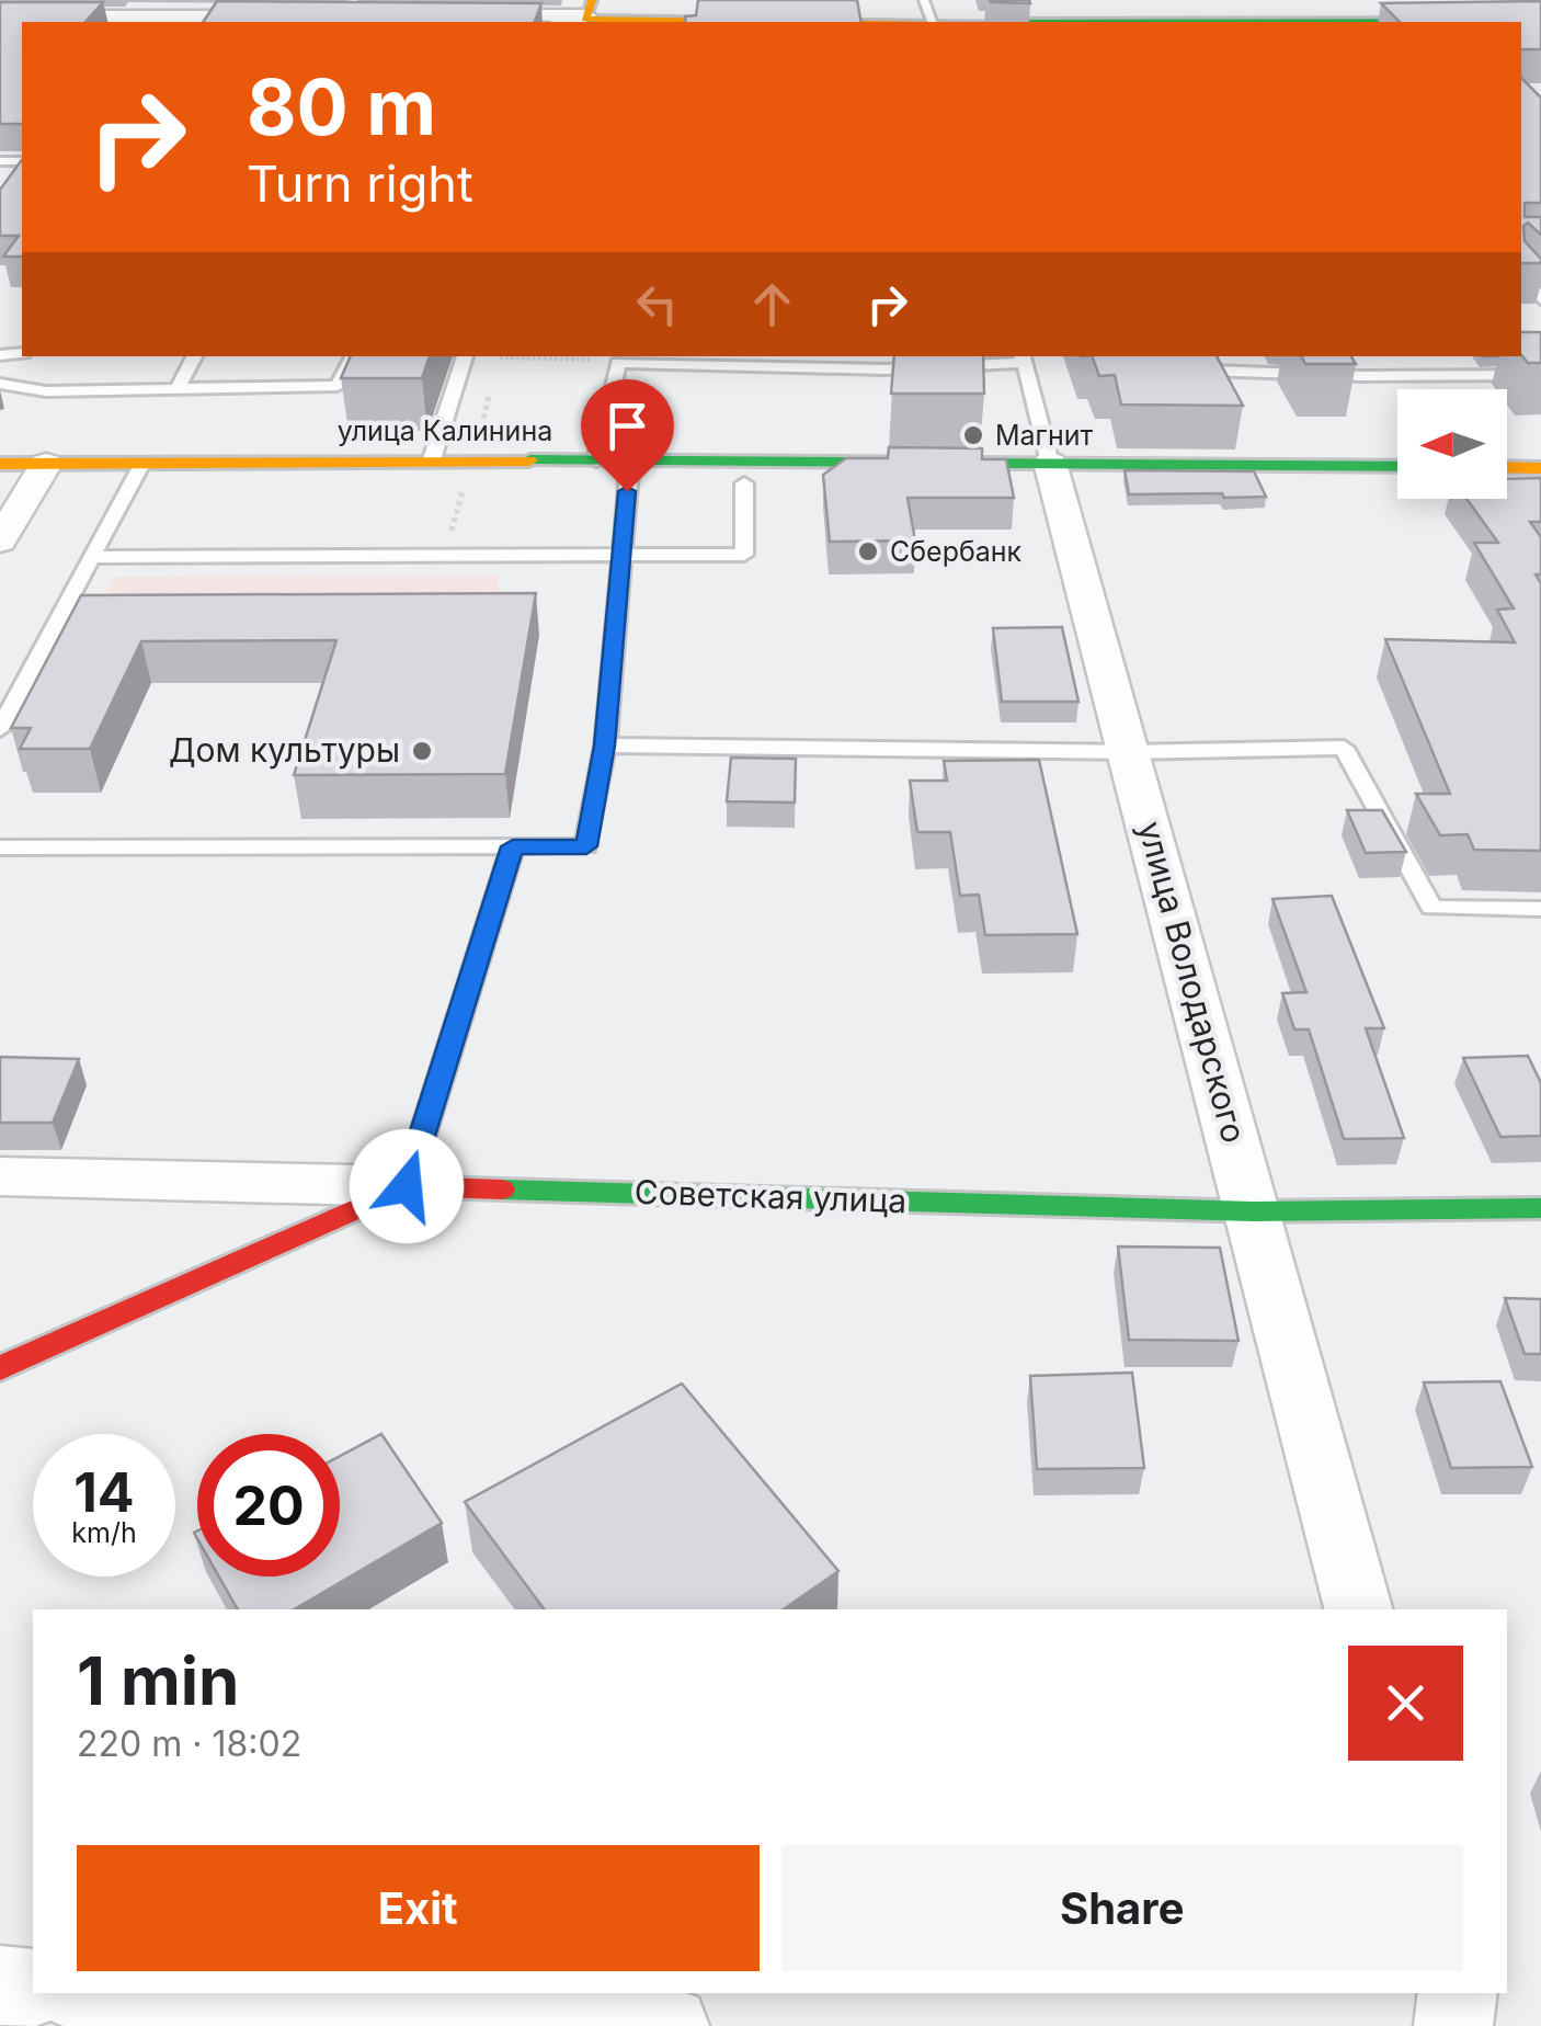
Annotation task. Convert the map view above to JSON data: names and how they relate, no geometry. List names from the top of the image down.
{
  "streets": {
    "street": ["улица Калинина", "улица Володарского", "Советская улица"]
  },
  "crossings": [
    ["улица Калинина", "улица Володарского"],
    ["улица Володарского", "Советская улица"]
  ],
  "places": ["Магнит", "Сбербанк", "Дом культуры"],
  "north": "left",
  "page": {
    "turn": ["80 m", "Turn right"],
    "speed": "14 km/h",
    "limit": "20",
    "heading": ["1 min", "220 m · 18:02"],
    "buttons": ["Exit", "Share"]
  }
}
